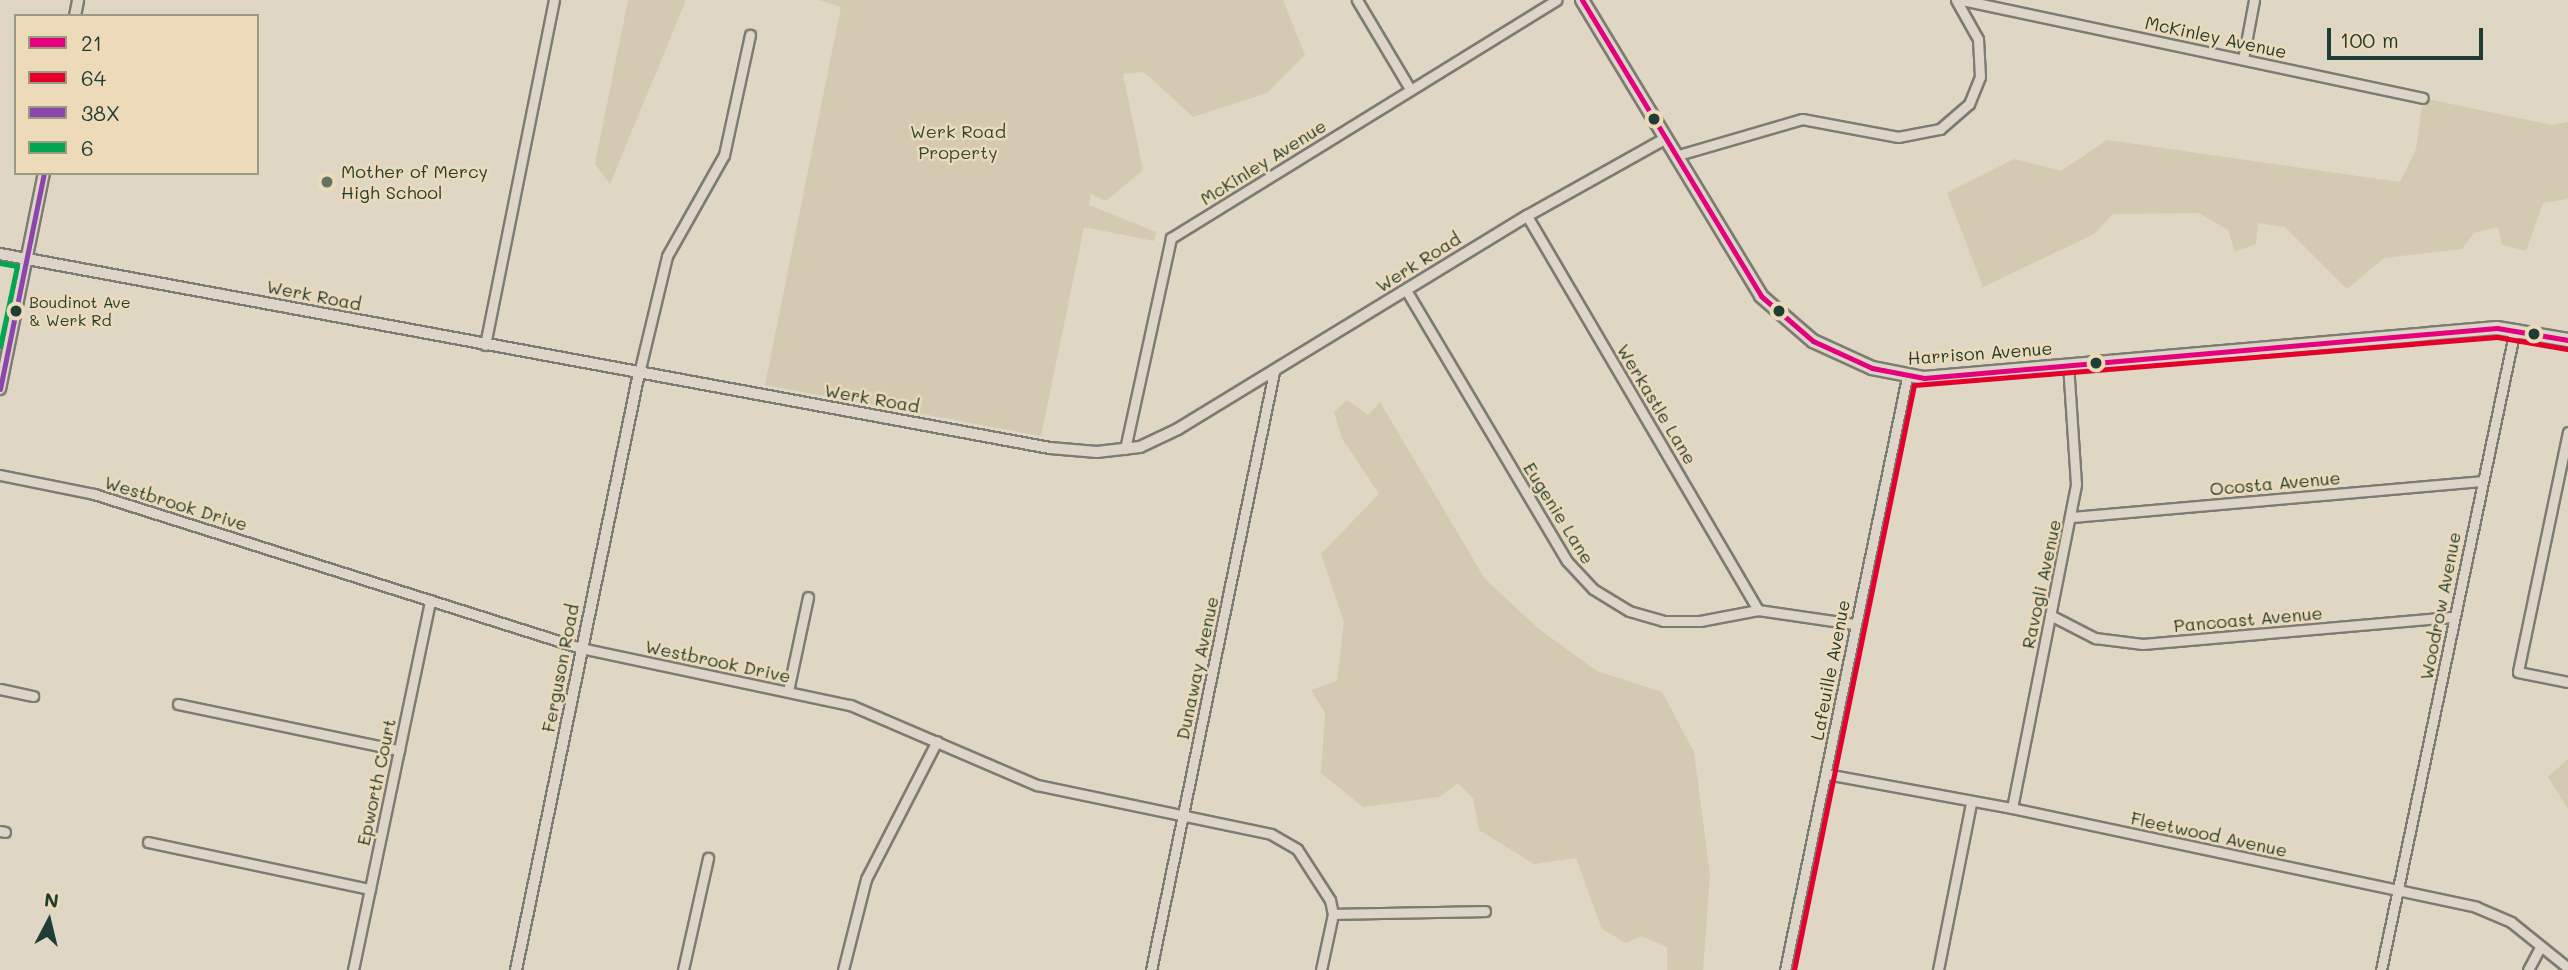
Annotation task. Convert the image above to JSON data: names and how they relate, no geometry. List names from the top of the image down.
{
  "streets": {
    "main road": ["Harrison Avenue"],
    "street": [
      "McKinley Avenue",
      "Werk Road",
      "Werkastle Lane",
      "Ocosta Avenue",
      "Westbrook Drive",
      "Eugenie Lane",
      "Ravogli Avenue",
      "Woodrow Avenue",
      "Pancoast Avenue",
      "Ferguson Road",
      "Dunaway Avenue",
      "Lafeuille Avenue",
      "Epworth Court",
      "Fleetwood Avenue"
    ]
  },
  "crossings": [
    ["McKinley Avenue", "Werk Road"],
    ["Werk Road", "Harrison Avenue"],
    ["Werk Road", "Werkastle Lane"],
    ["Werk Road", "Eugenie Lane"],
    ["Werk Road", "Ferguson Road"],
    ["Werk Road", "Dunaway Avenue"],
    ["Harrison Avenue", "Ravogli Avenue"],
    ["Harrison Avenue", "Woodrow Avenue"],
    ["Harrison Avenue", "Lafeuille Avenue"],
    ["Werkastle Lane", "Eugenie Lane"],
    ["Ocosta Avenue", "Ravogli Avenue"],
    ["Ocosta Avenue", "Woodrow Avenue"],
    ["Westbrook Drive", "Ferguson Road"],
    ["Westbrook Drive", "Dunaway Avenue"],
    ["Westbrook Drive", "Epworth Court"],
    ["Eugenie Lane", "Lafeuille Avenue"],
    ["Ravogli Avenue", "Pancoast Avenue"],
    ["Ravogli Avenue", "Fleetwood Avenue"],
    ["Woodrow Avenue", "Pancoast Avenue"],
    ["Woodrow Avenue", "Fleetwood Avenue"],
    ["Lafeuille Avenue", "Fleetwood Avenue"]
  ],
  "parks": ["Werk Road Property"],
  "places": ["Mother of Mercy High School", "Boudinot Ave & Werk Rd"],
  "lines": [
    "transit line 21",
    "transit line 38X",
    "transit line 6",
    "transit line 64"
  ],
  "legend": [
    "21",
    "64",
    "38X",
    "6"
  ],
  "scale_bar": "100 m",
  "north": "top"
}
